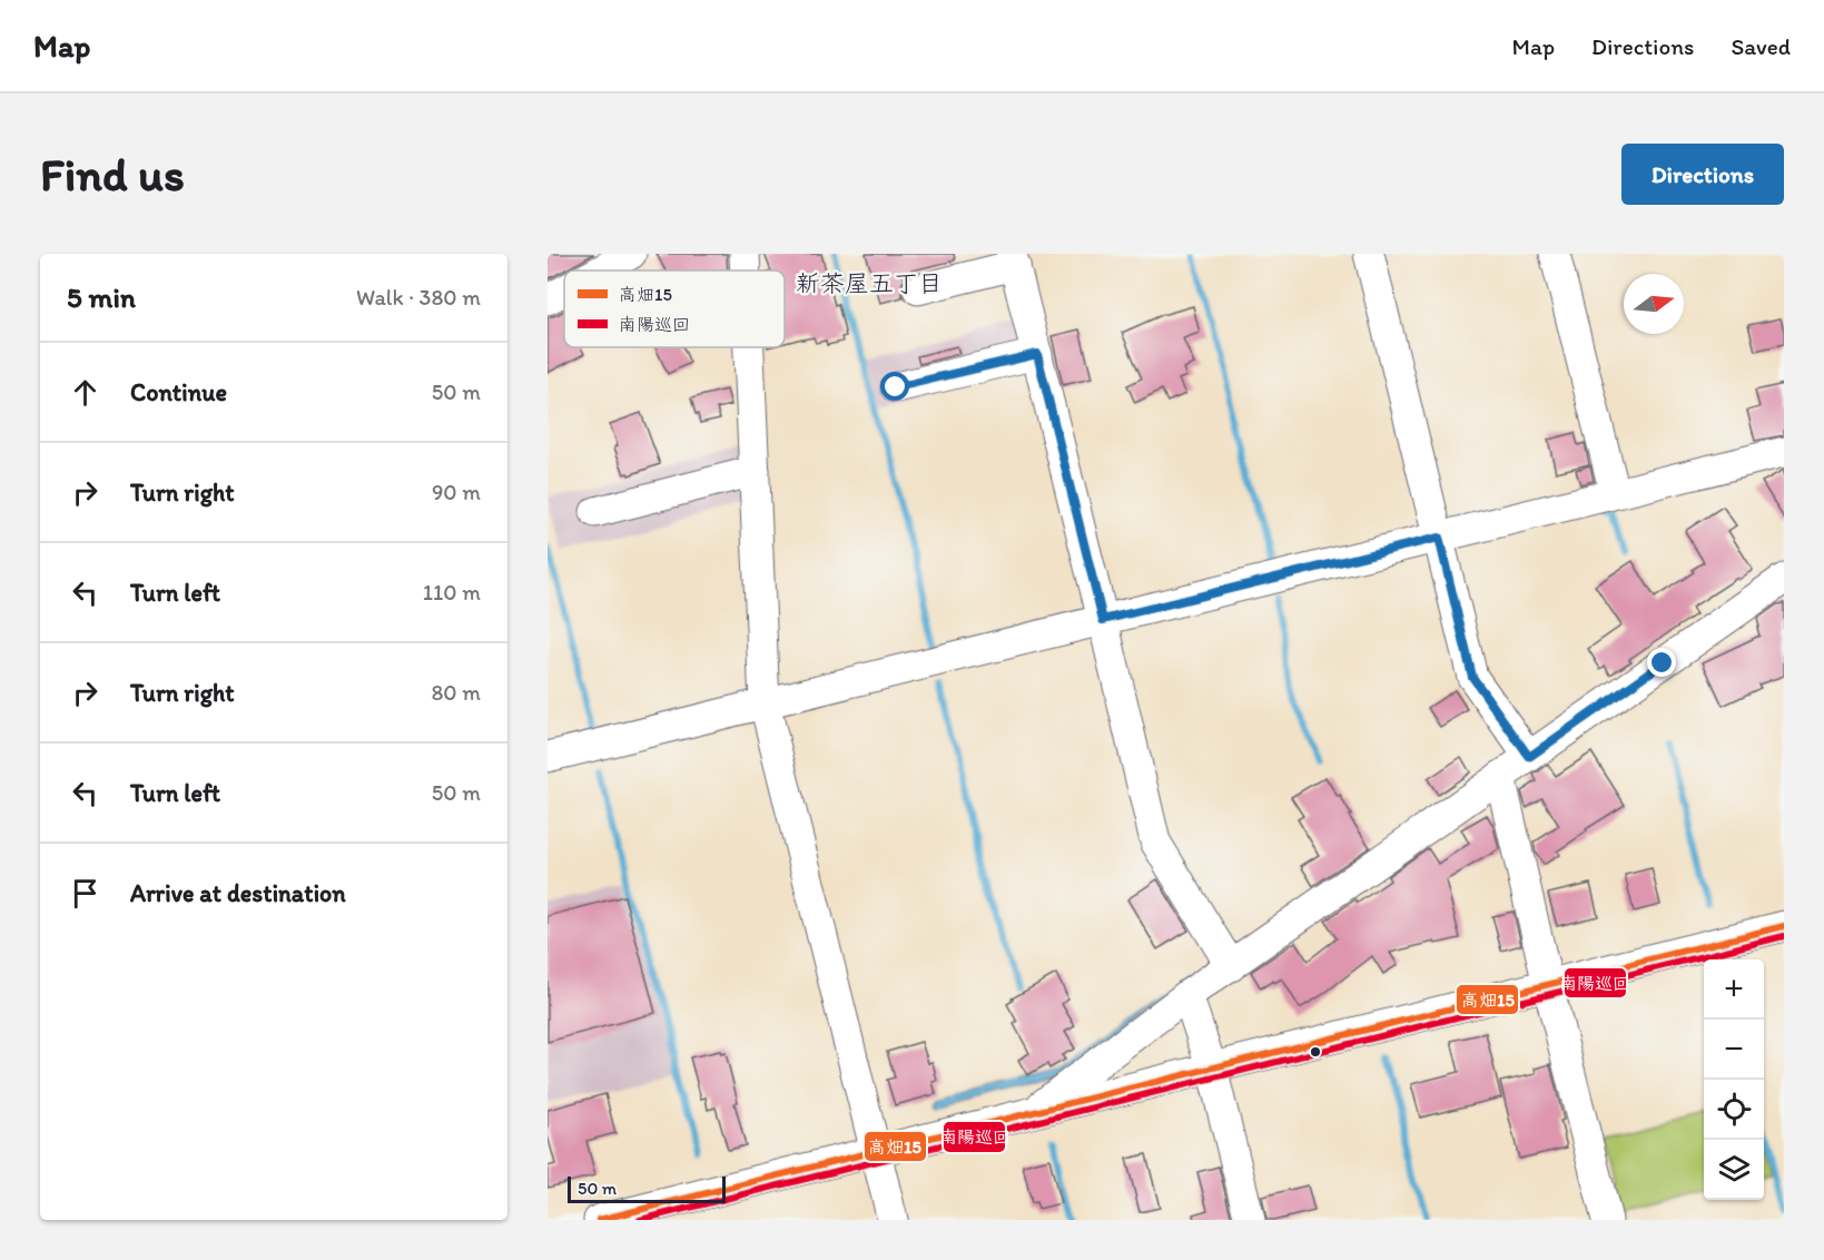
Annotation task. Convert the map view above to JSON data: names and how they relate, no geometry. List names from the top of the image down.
{
  "districts": ["新茶屋五丁目"],
  "lines": ["transit line 高畑15", "transit line 南陽巡回"],
  "legend": ["高畑15", "南陽巡回"],
  "scale_bar": "50 m",
  "north": "right",
  "page": {
    "header": "Map",
    "nav": ["Map", "Directions", "Saved"],
    "buttons": "Directions",
    "title": "Find us",
    "heading": ["5 min", "Walk · 380 m"],
    "list": [
      ["Continue", "50 m"],
      ["Turn right", "90 m"],
      ["Turn left", "110 m"],
      ["Turn right", "80 m"],
      ["Turn left", "50 m"],
      "Arrive at destination"
    ],
    "map_buttons": ["+", "−"],
    "scale": "50 m"
  }
}
